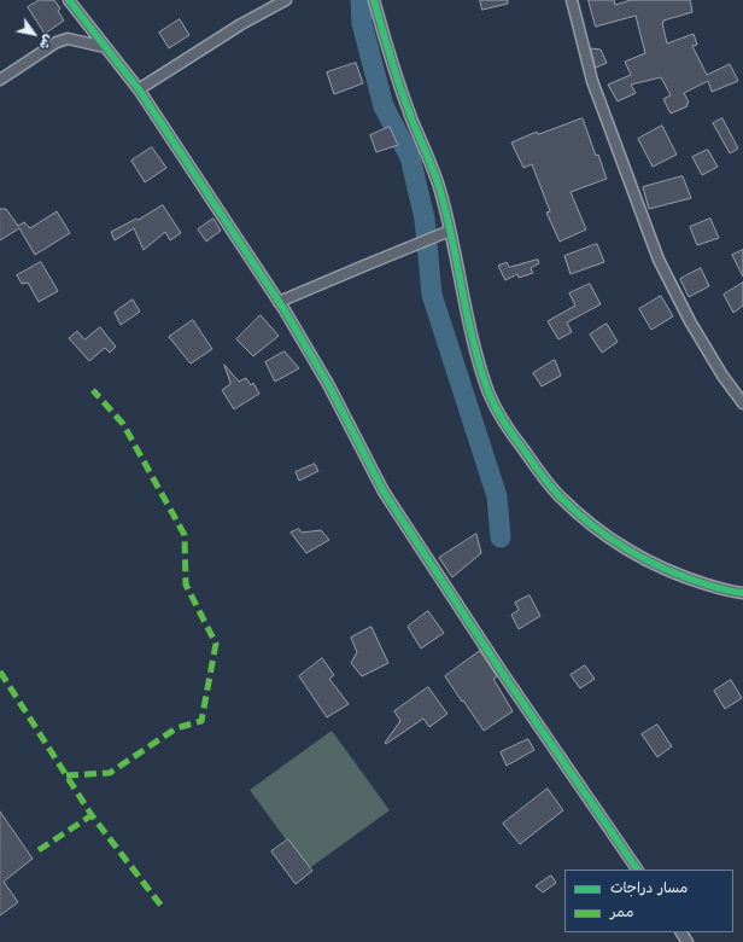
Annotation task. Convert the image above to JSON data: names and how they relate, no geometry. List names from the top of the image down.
{
  "legend": ["مسار دراجات", "ممر"],
  "north": "bottom right"
}
